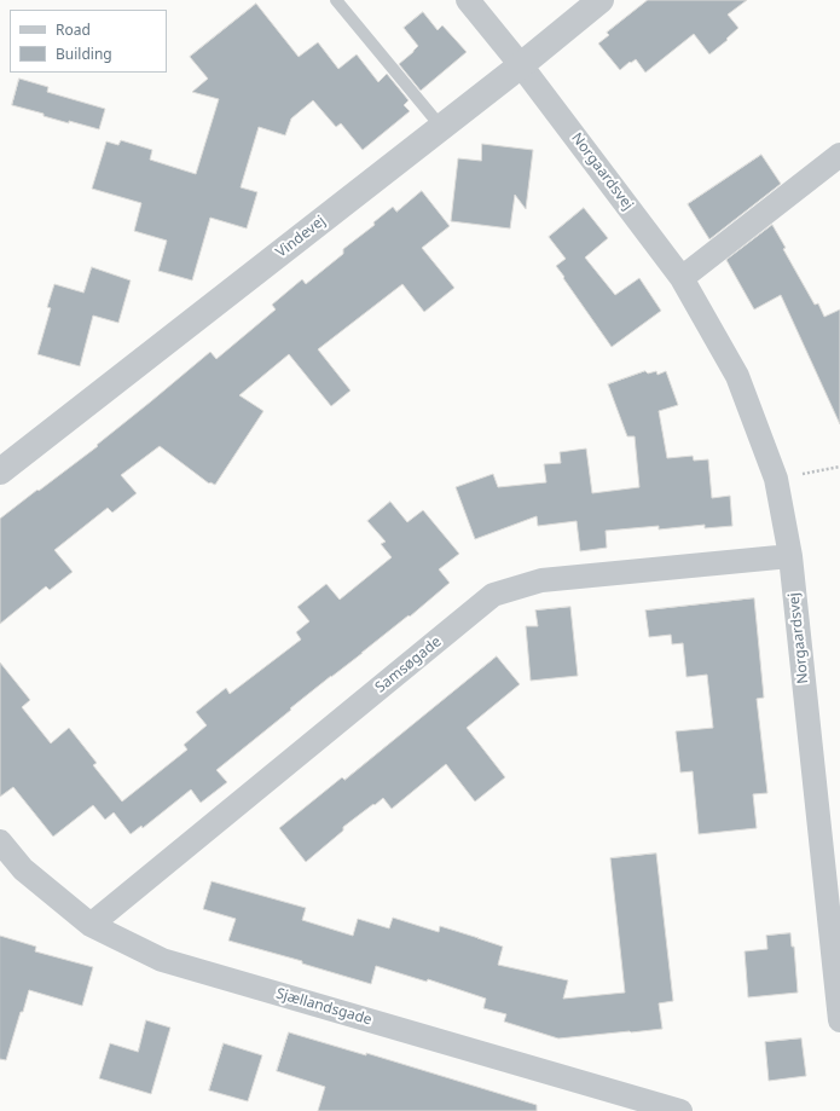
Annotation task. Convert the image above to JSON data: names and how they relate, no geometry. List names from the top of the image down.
{
  "streets": {
    "street": [
      "Norgaardsvej",
      "Vindevej",
      "Samsøgade",
      "Sjællandsgade"
    ]
  },
  "crossings": [
    ["Norgaardsvej", "Vindevej"],
    ["Norgaardsvej", "Samsøgade"],
    ["Samsøgade", "Sjællandsgade"]
  ],
  "legend": ["Road", "Building"]
}
